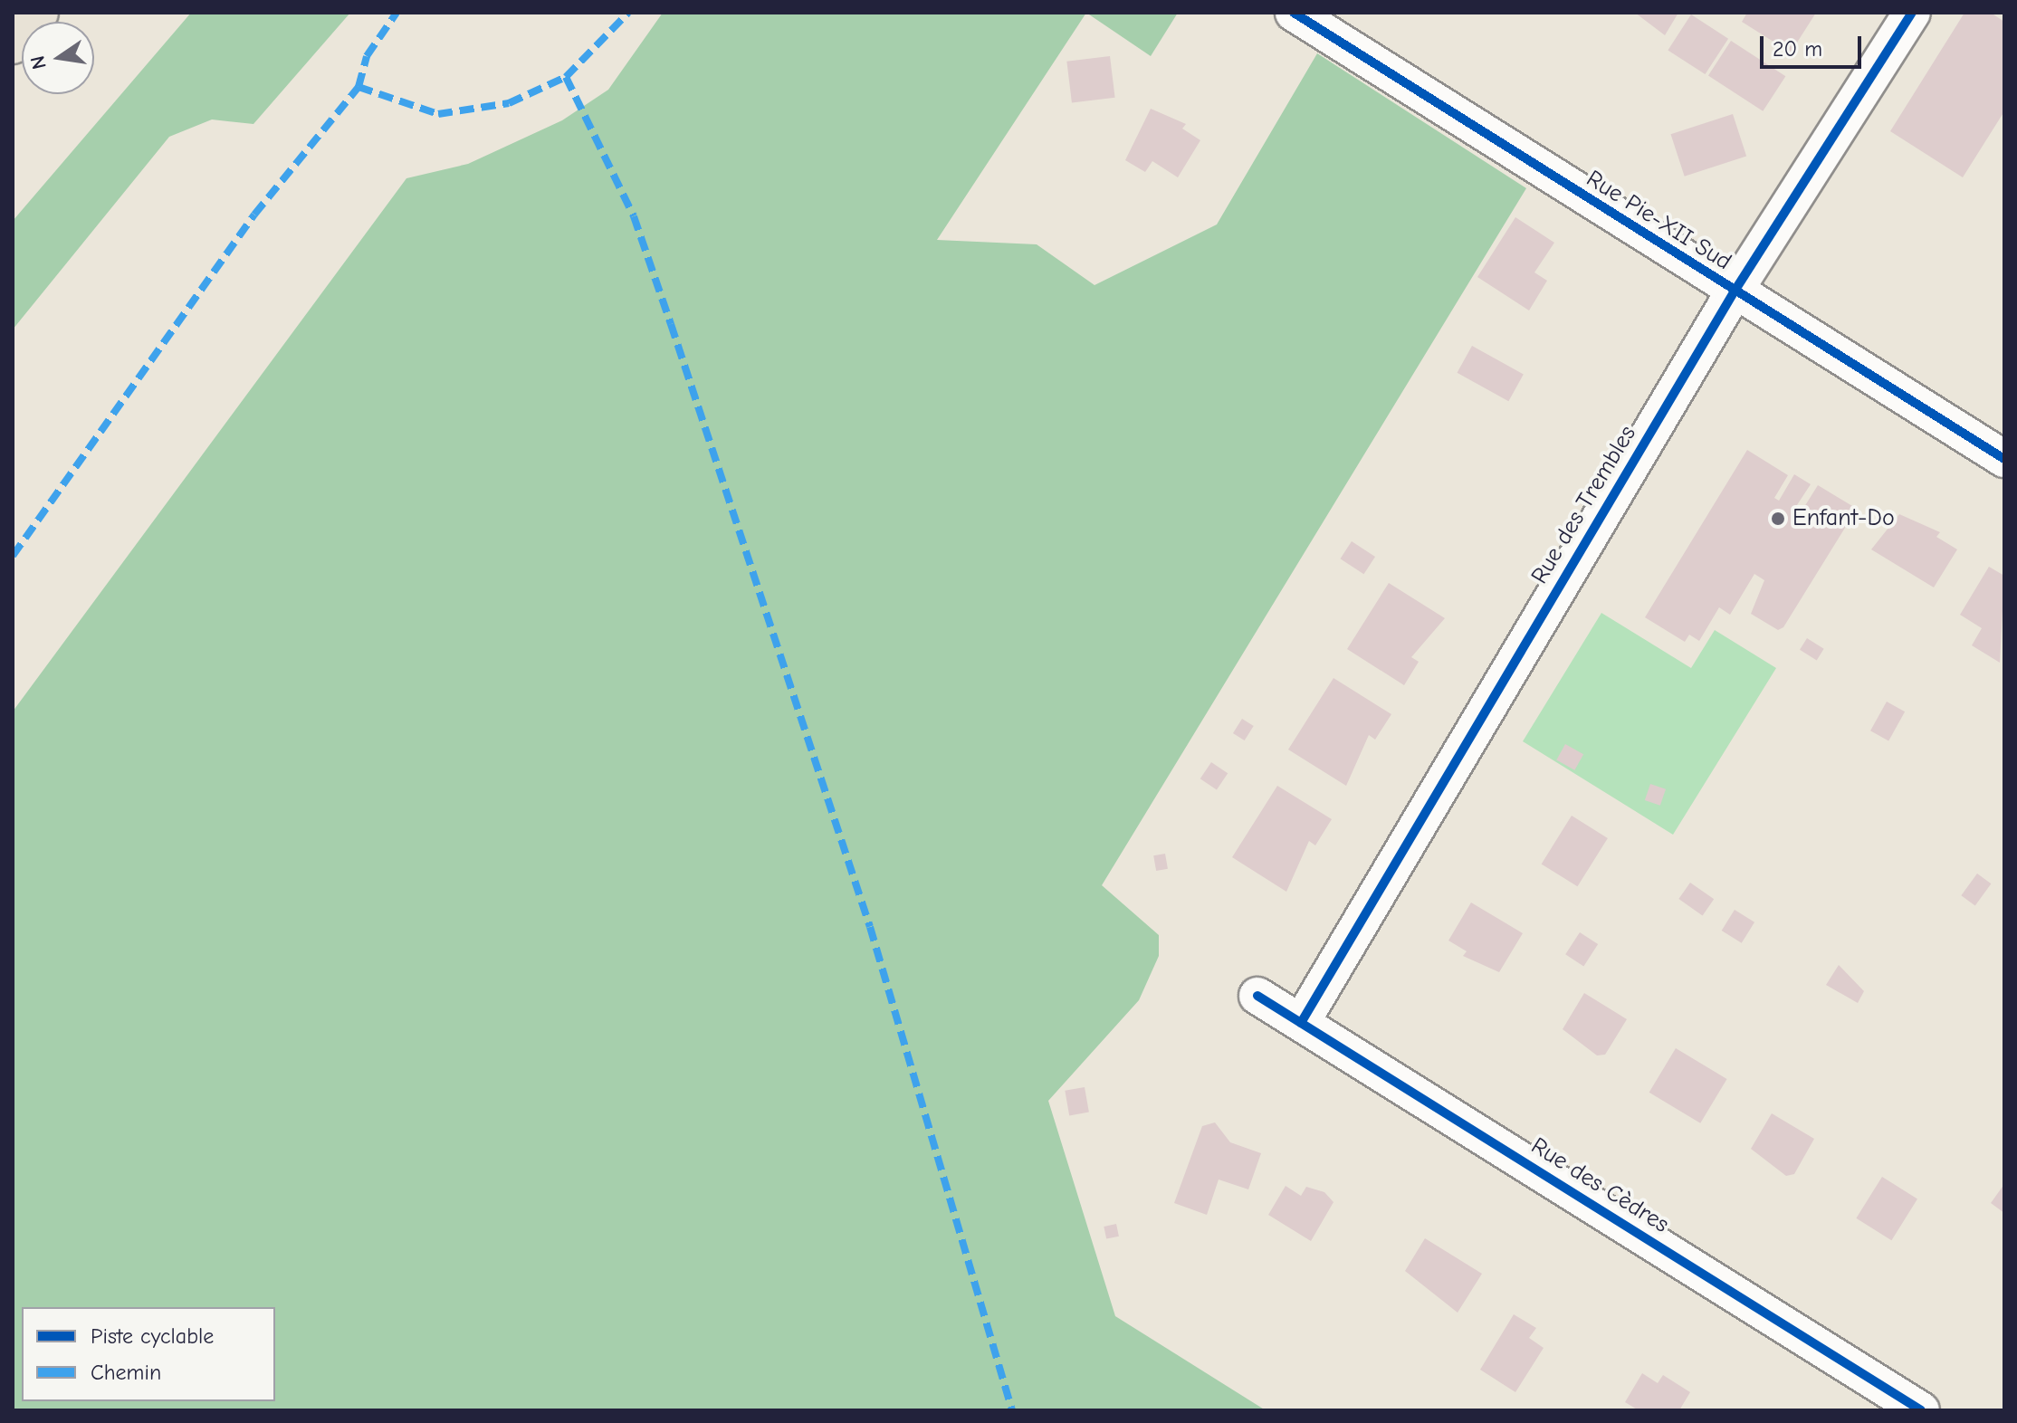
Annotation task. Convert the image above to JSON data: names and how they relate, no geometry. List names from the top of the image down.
{
  "streets": {
    "street": ["Rue Pie-XII Sud", "Rue des Trembles", "Rue des Cèdres"]
  },
  "crossings": [
    ["Rue Pie-XII Sud", "Rue des Trembles"],
    ["Rue des Trembles", "Rue des Cèdres"]
  ],
  "places": ["Enfant-Do"],
  "legend": ["Piste cyclable", "Chemin"],
  "scale_bar": "20 m",
  "north": "left"
}
